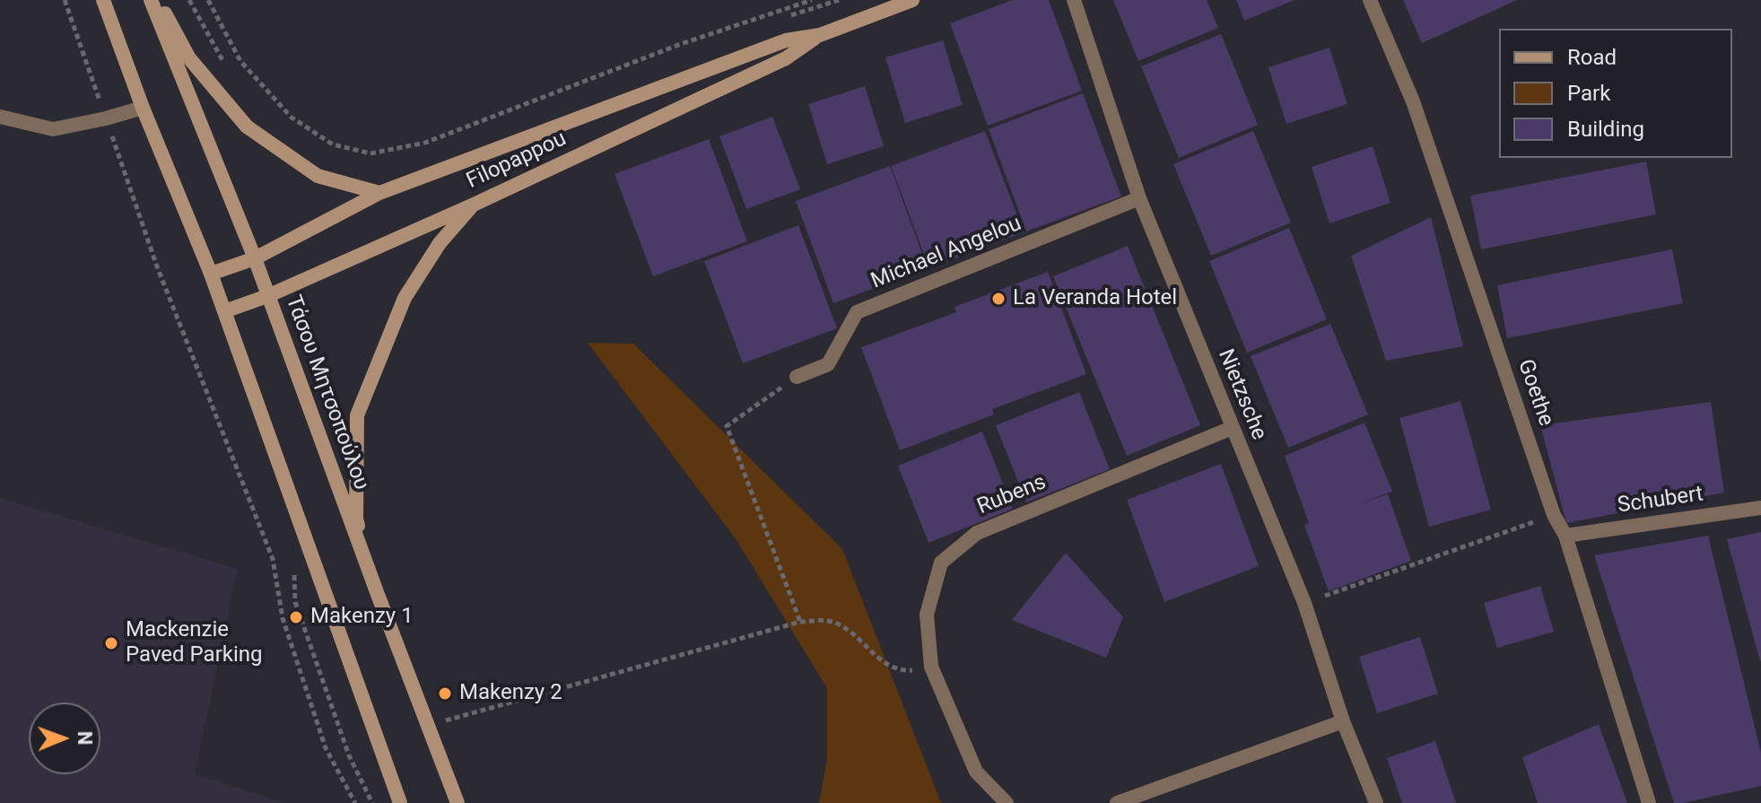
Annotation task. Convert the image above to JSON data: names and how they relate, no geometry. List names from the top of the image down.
{
  "streets": {
    "street": [
      "Filopappou",
      "Michael Angelou",
      "Τάσου Μητσοπούλου",
      "Goethe",
      "Nietzsche",
      "Rubens",
      "Schubert"
    ]
  },
  "crossings": [
    ["Filopappou", "Τάσου Μητσοπούλου"],
    ["Michael Angelou", "Nietzsche"],
    ["Goethe", "Schubert"],
    ["Nietzsche", "Rubens"]
  ],
  "places": [
    "La Veranda Hotel",
    "Makenzy 1",
    "Mackenzie Paved Parking",
    "Makenzy 2"
  ],
  "legend": ["Road", "Park", "Building"],
  "north": "right"
}
